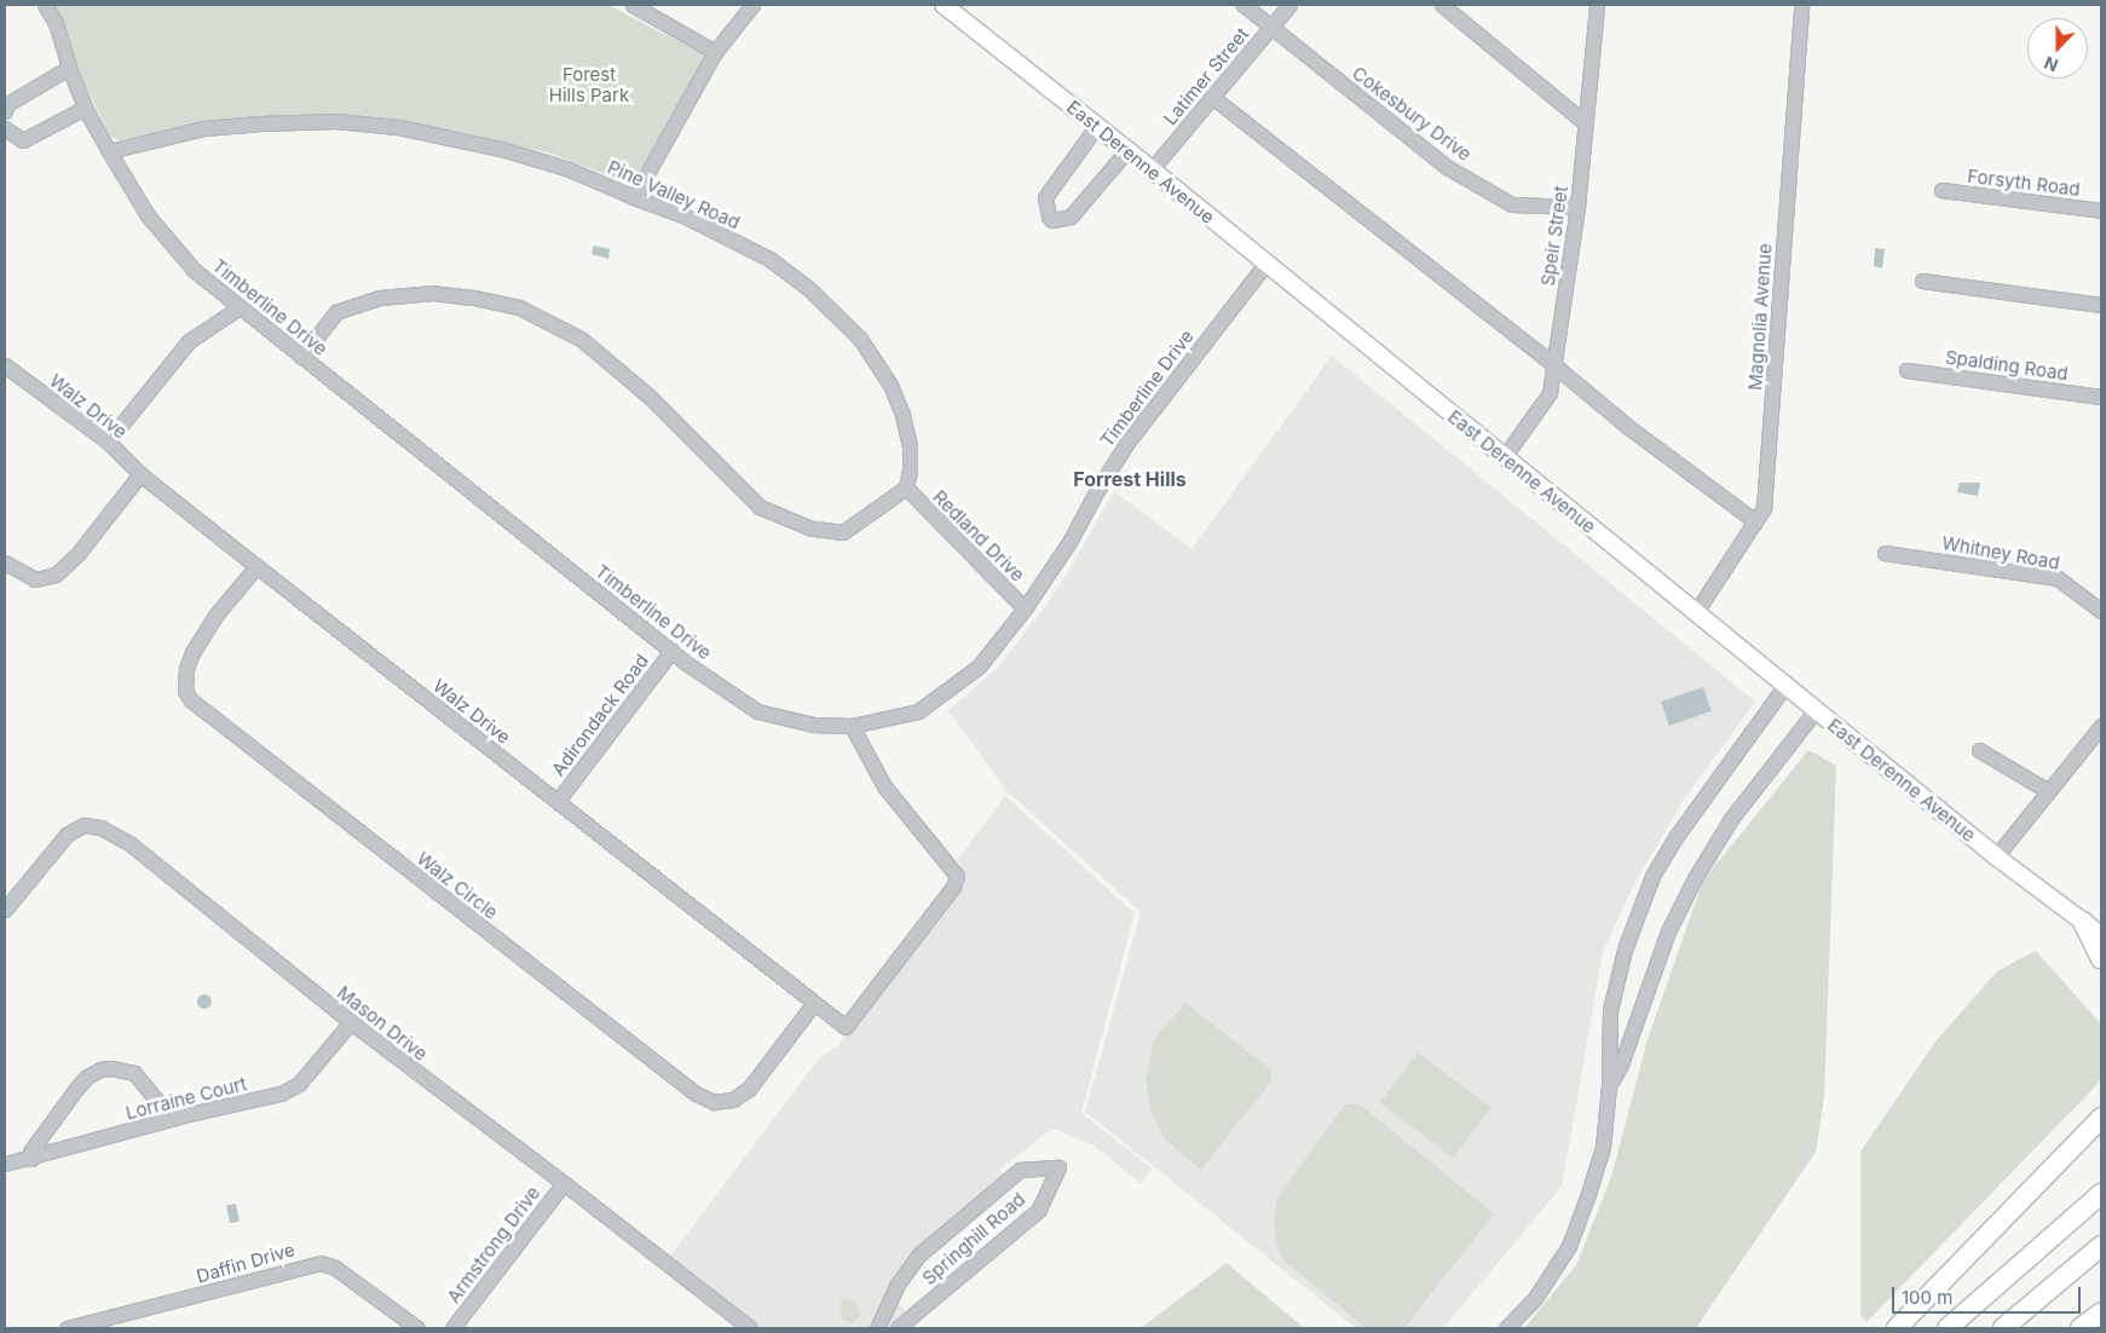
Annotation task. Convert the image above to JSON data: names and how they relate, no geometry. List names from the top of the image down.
{
  "streets": {
    "main road": ["East Derenne Avenue"],
    "street": [
      "Latimer Street",
      "Cokesbury Drive",
      "Forsyth Road",
      "Pine Valley Road",
      "Speir Street",
      "Timberline Drive",
      "Magnolia Avenue",
      "Spalding Road",
      "Walz Drive",
      "Redland Drive",
      "Whitney Road",
      "Adirondack Road",
      "Walz Circle",
      "Mason Drive",
      "Lorraine Court",
      "Springhill Road",
      "Armstrong Drive",
      "Daffin Drive"
    ]
  },
  "crossings": [
    ["Latimer Street", "Cokesbury Drive"],
    ["Latimer Street", "East Derenne Avenue"],
    ["Cokesbury Drive", "Speir Street"],
    ["East Derenne Avenue", "Speir Street"],
    ["East Derenne Avenue", "Timberline Drive"],
    ["East Derenne Avenue", "Magnolia Avenue"],
    ["Pine Valley Road", "Timberline Drive"],
    ["Pine Valley Road", "Redland Drive"],
    ["Timberline Drive", "Walz Drive"],
    ["Timberline Drive", "Redland Drive"],
    ["Timberline Drive", "Adirondack Road"],
    ["Walz Drive", "Adirondack Road"],
    ["Walz Drive", "Walz Circle"],
    ["Mason Drive", "Lorraine Court"],
    ["Mason Drive", "Armstrong Drive"]
  ],
  "districts": ["Forrest Hills"],
  "parks": ["Forest Hills Park"],
  "scale_bar": "100 m",
  "north": "bottom"
}
